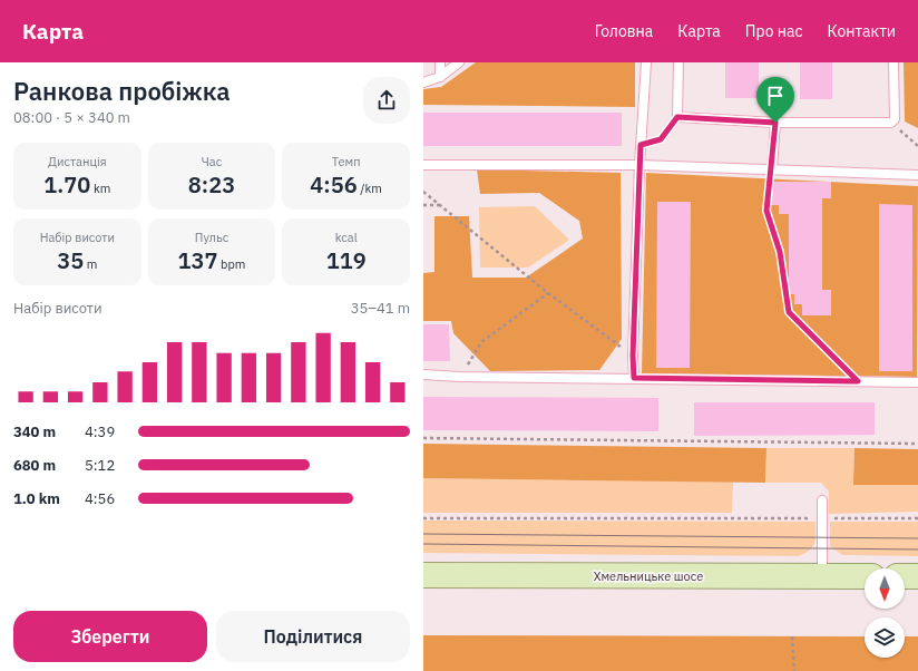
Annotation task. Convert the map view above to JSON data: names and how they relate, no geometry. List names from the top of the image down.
{
  "streets": {
    "main road": ["Хмельницьке шосе"]
  },
  "north": "bottom",
  "page": {
    "header": "Карта",
    "nav": [
      "Головна",
      "Карта",
      "Про нас",
      "Контакти"
    ],
    "heading": ["Ранкова пробіжка", "08:00 · 5 × 340 m"],
    "stats": [
      ["Дистанція", "1.70 km"],
      ["Час", "8:23"],
      ["Темп", "4:56 /km"],
      ["Набір висоти", "35 m"],
      ["Пульс", "137 bpm"],
      ["kcal", "119"]
    ],
    "chart": ["Набір висоти", "35–41 m"],
    "list": [
      {
        "name": "340 m",
        "note": "4:39"
      },
      {
        "name": "680 m",
        "note": "5:12"
      },
      {
        "name": "1.0 km",
        "note": "4:56"
      }
    ],
    "buttons": ["Зберегти", "Поділитися"]
  }
}
